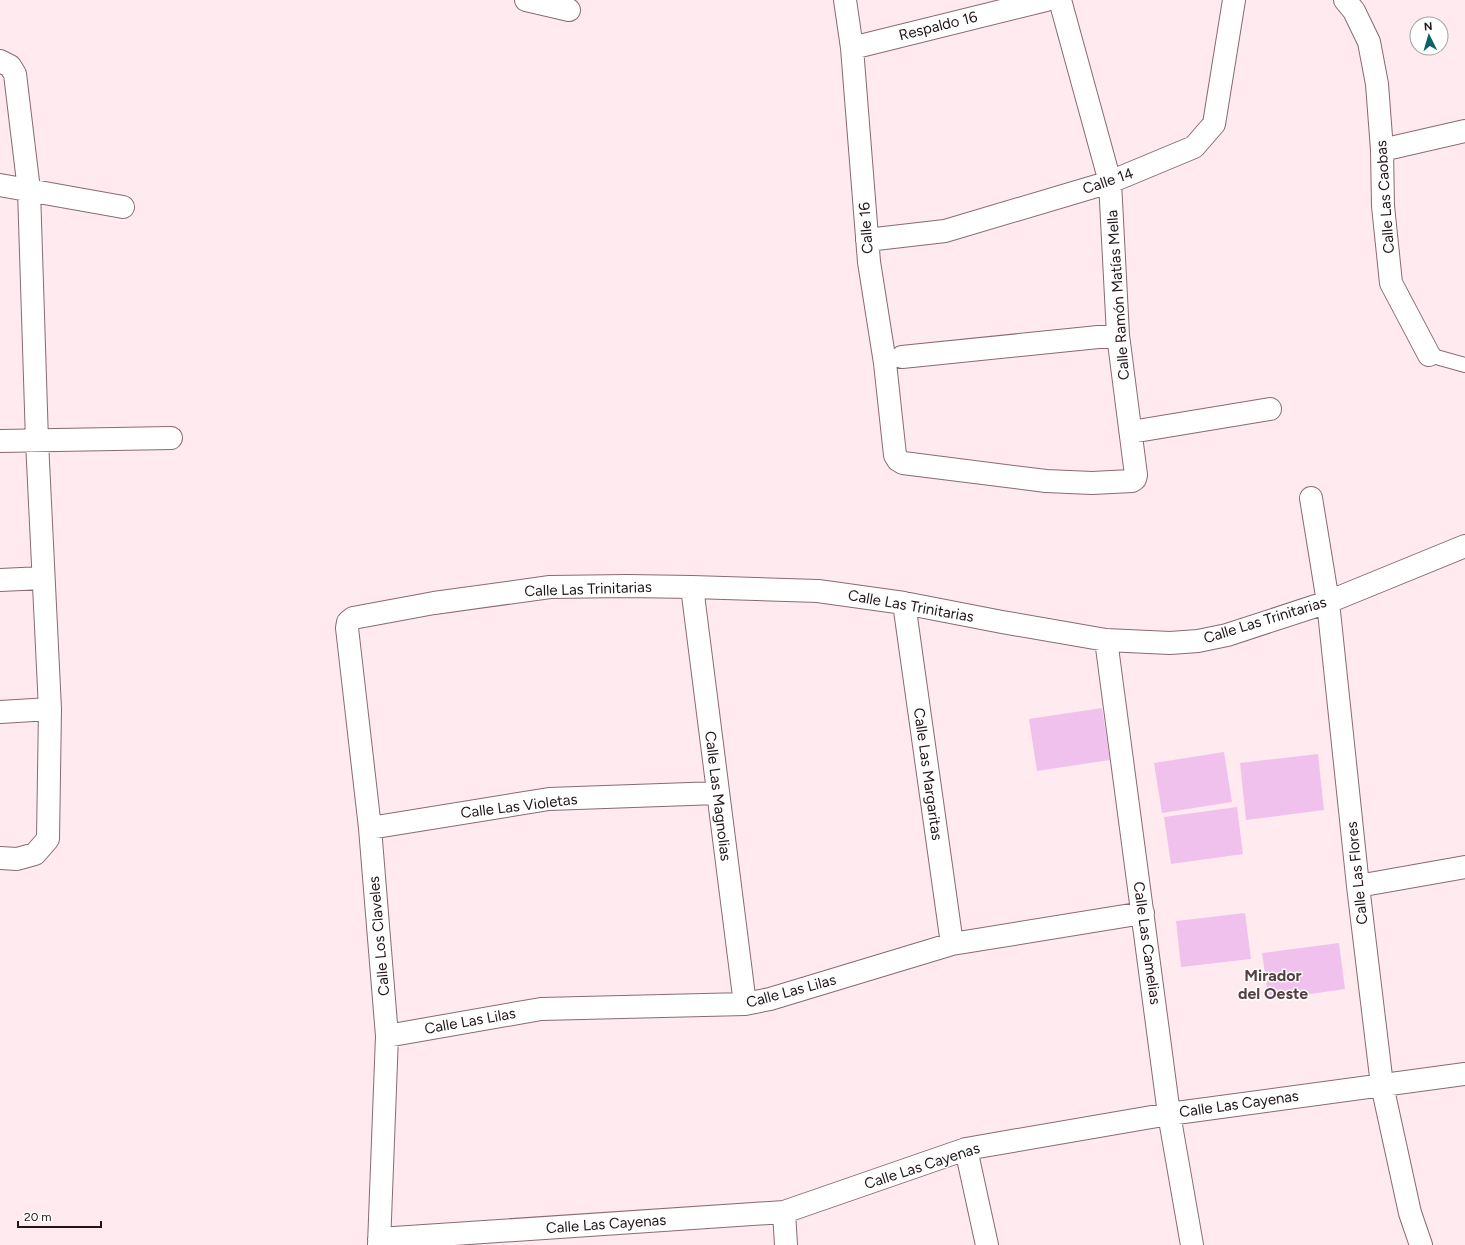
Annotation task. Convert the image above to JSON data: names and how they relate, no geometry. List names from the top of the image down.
{
  "streets": {
    "street": [
      "Respaldo 16",
      "Calle 14",
      "Calle Las Caobas",
      "Calle 16",
      "Calle Ramón Matías Mella",
      "Calle Las Trinitarias",
      "Calle Las Margaritas",
      "Calle Las Magnolias",
      "Calle Las Violetas",
      "Calle Las Flores",
      "Calle Los Claveles",
      "Calle Las Camelias",
      "Calle Las Lilas",
      "Calle Las Cayenas"
    ]
  },
  "crossings": [
    ["Respaldo 16", "Calle 16"],
    ["Calle 14", "Calle 16"],
    ["Calle 14", "Calle Ramón Matías Mella"],
    ["Calle 16", "Calle Ramón Matías Mella"],
    ["Calle Las Trinitarias", "Calle Las Margaritas"],
    ["Calle Las Trinitarias", "Calle Las Magnolias"],
    ["Calle Las Trinitarias", "Calle Las Flores"],
    ["Calle Las Trinitarias", "Calle Los Claveles"],
    ["Calle Las Trinitarias", "Calle Las Camelias"],
    ["Calle Las Margaritas", "Calle Las Lilas"],
    ["Calle Las Magnolias", "Calle Las Violetas"],
    ["Calle Las Magnolias", "Calle Las Lilas"],
    ["Calle Las Violetas", "Calle Los Claveles"],
    ["Calle Las Flores", "Calle Las Cayenas"],
    ["Calle Los Claveles", "Calle Las Lilas"],
    ["Calle Los Claveles", "Calle Las Cayenas"],
    ["Calle Las Camelias", "Calle Las Lilas"],
    ["Calle Las Camelias", "Calle Las Cayenas"]
  ],
  "districts": ["Mirador del Oeste"],
  "scale_bar": "20 m",
  "north": "top"
}
